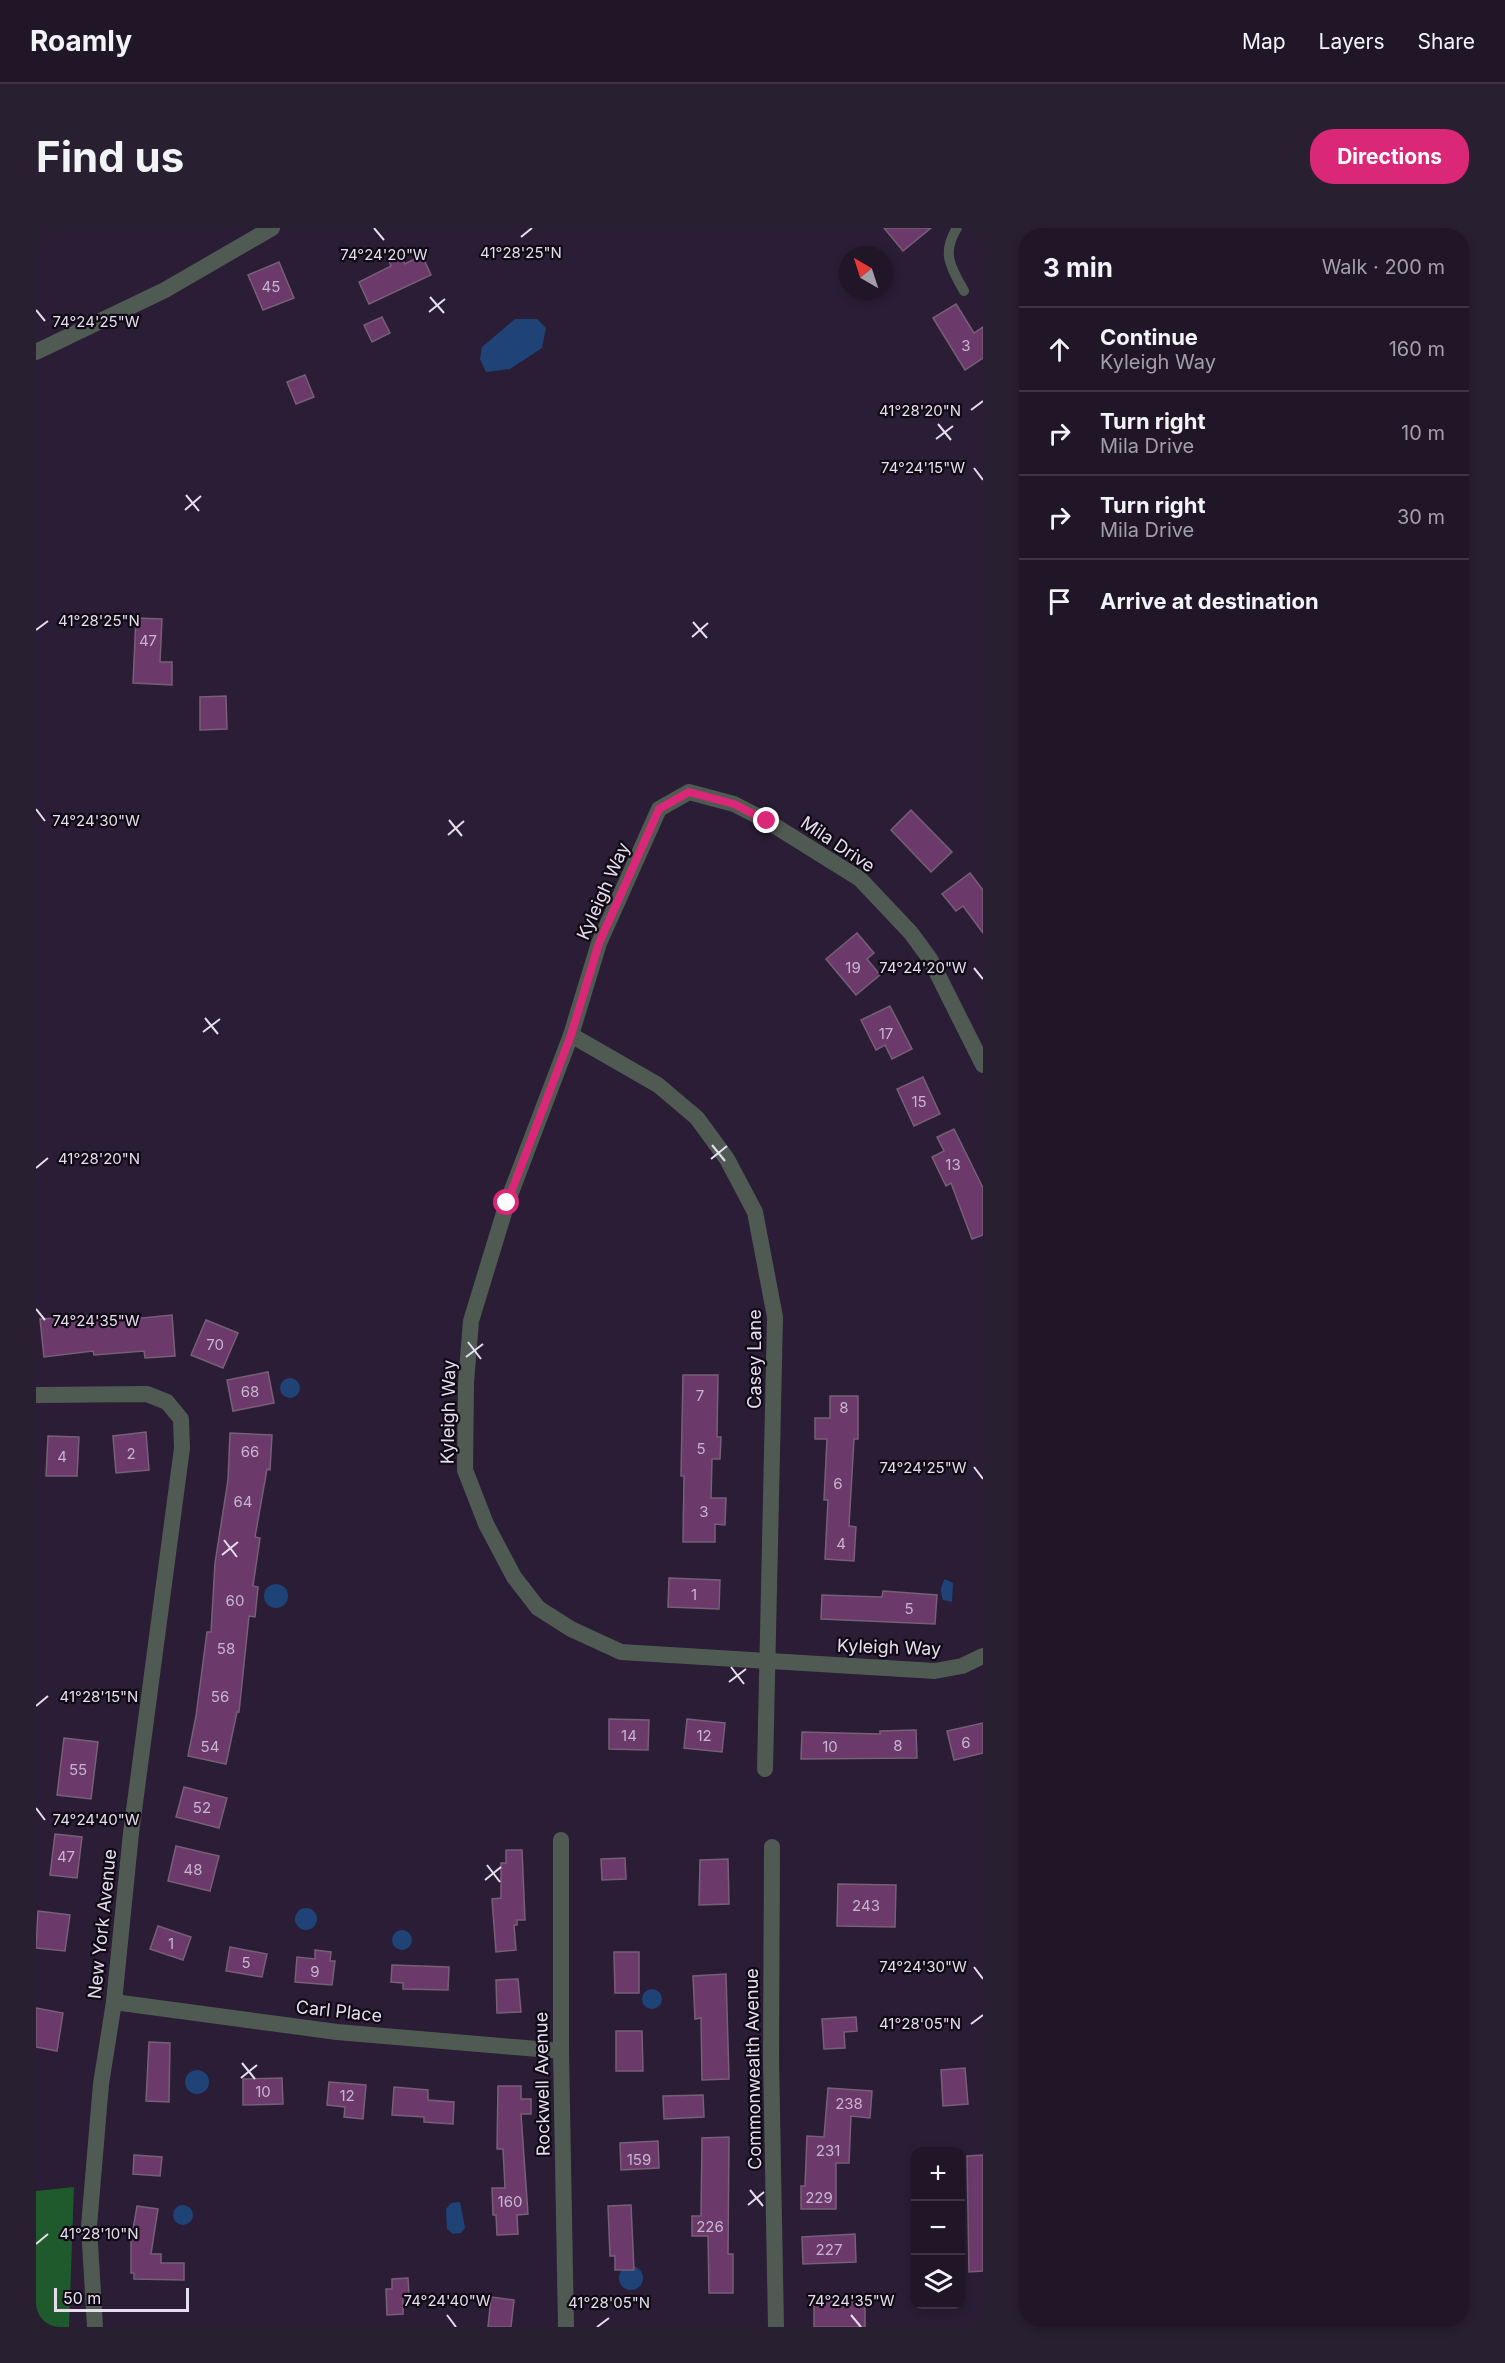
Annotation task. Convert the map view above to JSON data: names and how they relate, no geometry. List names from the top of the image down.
{
  "streets": {
    "street": [
      "Mila Drive",
      "Kyleigh Way",
      "Casey Lane",
      "New York Avenue",
      "Carl Place",
      "Commonwealth Avenue",
      "Rockwell Avenue"
    ]
  },
  "crossings": [
    ["Mila Drive", "Kyleigh Way"],
    ["Kyleigh Way", "Casey Lane"],
    ["New York Avenue", "Carl Place"],
    ["Carl Place", "Rockwell Avenue"]
  ],
  "house_numbers": [
    "45",
    "3",
    "47",
    "19",
    "17",
    "15",
    "13",
    "70",
    "68",
    "7",
    "8",
    "5",
    "66",
    "2",
    "4",
    "6",
    "64",
    "3",
    "4",
    "1",
    "60",
    "5",
    "58",
    "56",
    "14",
    "12",
    "6",
    "8",
    "54",
    "10",
    "55",
    "52",
    "47",
    "48",
    "243",
    "1",
    "5",
    "9",
    "10",
    "12",
    "238",
    "231",
    "159",
    "229",
    "160",
    "226",
    "227"
  ],
  "scale_bar": "50 m",
  "north": "top left",
  "page": {
    "header": "Roamly",
    "nav": ["Map", "Layers", "Share"],
    "buttons": "Directions",
    "title": "Find us",
    "heading": ["3 min", "Walk · 200 m"],
    "list": [
      ["Continue", "Kyleigh Way", "160 m"],
      ["Turn right", "Mila Drive", "10 m"],
      ["Turn right", "Mila Drive", "30 m"],
      "Arrive at destination"
    ],
    "map_buttons": ["+", "−"],
    "scale": "50 m"
  },
  "coordinates": [
    "41°28'25\"N",
    "74°24'20\"W",
    "74°24'25\"W",
    "41°28'20\"N",
    "74°24'15\"W",
    "74°24'30\"W",
    "74°24'35\"W",
    "41°28'15\"N",
    "74°24'40\"W",
    "41°28'05\"N",
    "41°28'10\"N"
  ]
}
